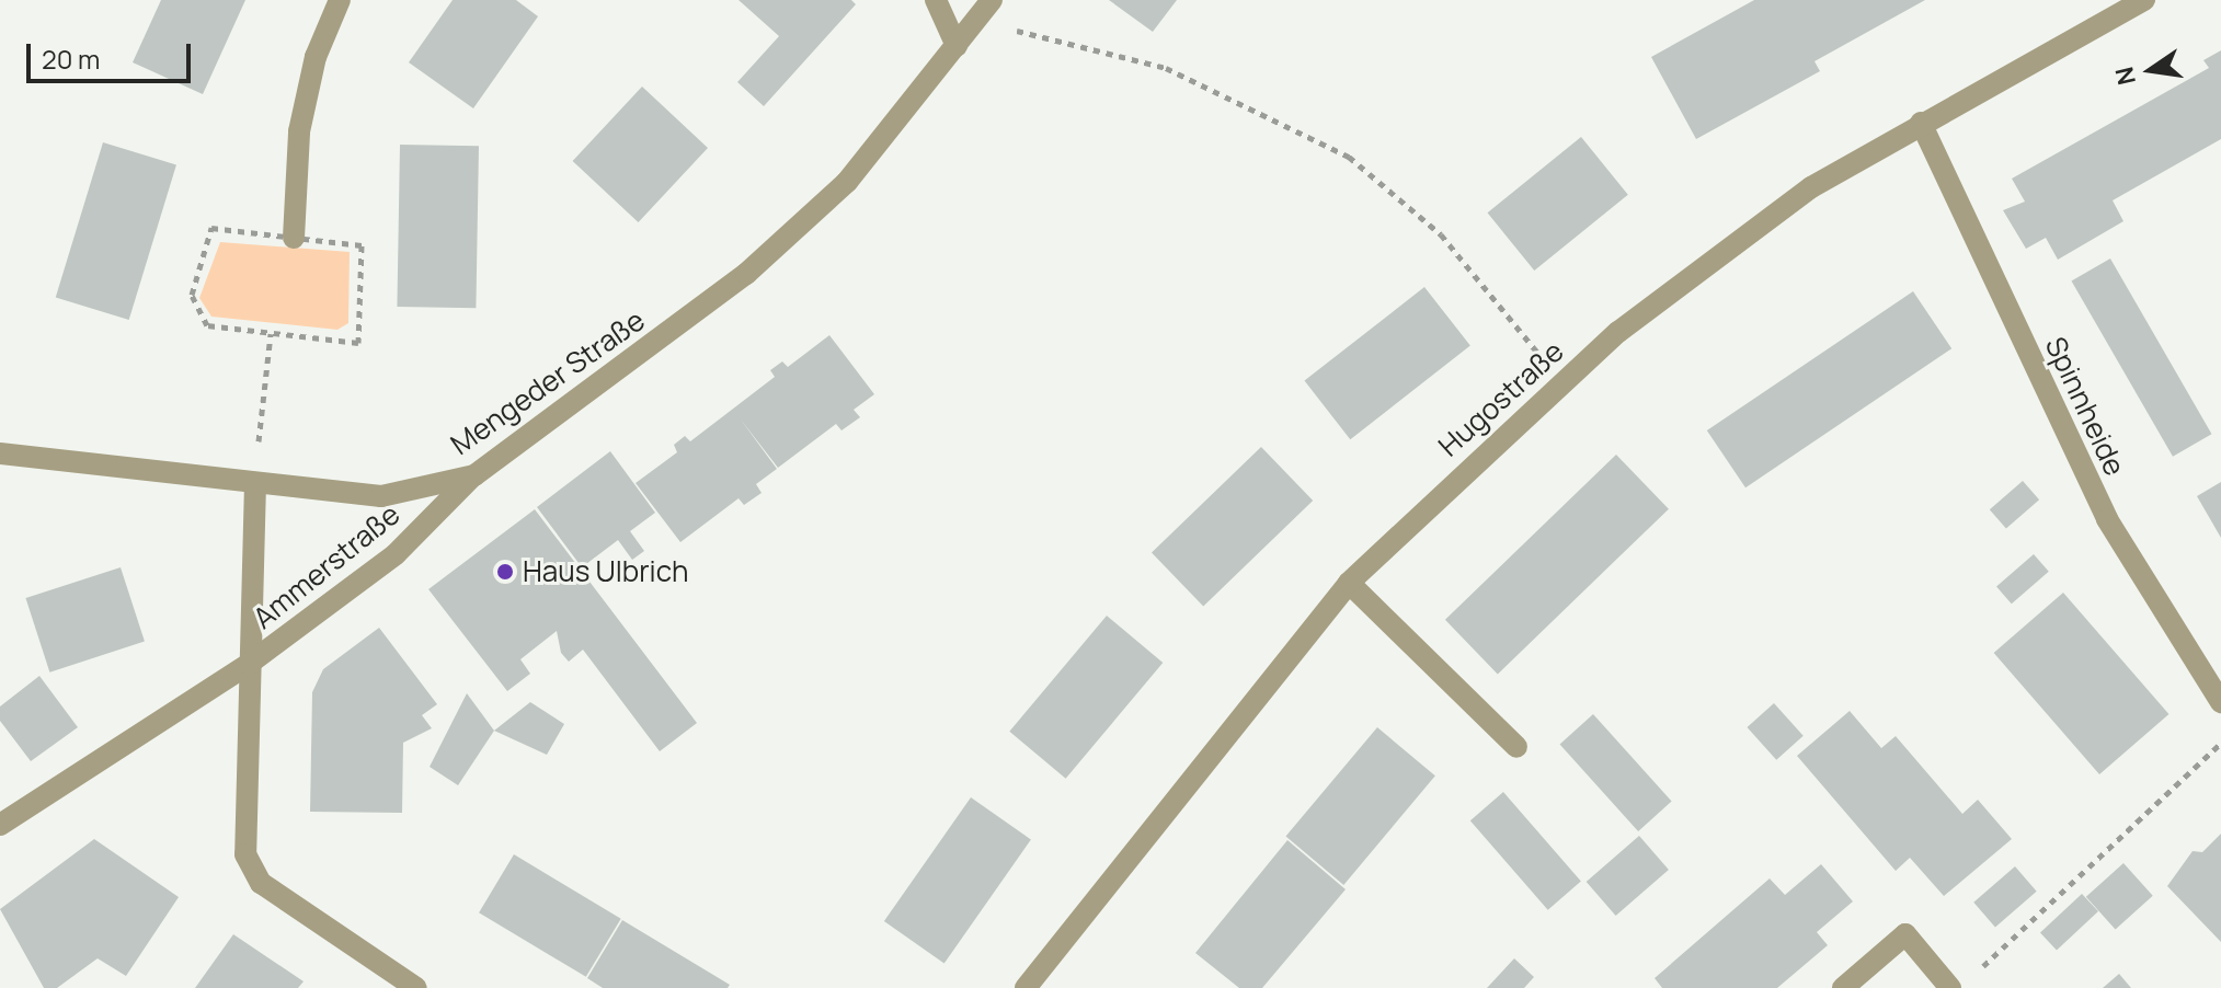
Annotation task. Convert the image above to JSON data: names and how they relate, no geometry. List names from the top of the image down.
{
  "streets": {
    "street": [
      "Mengeder Straße",
      "Hugostraße",
      "Spinnheide",
      "Ammerstraße"
    ]
  },
  "crossings": [
    ["Mengeder Straße", "Ammerstraße"],
    ["Hugostraße", "Spinnheide"]
  ],
  "places": ["Haus Ulbrich"],
  "scale_bar": "20 m",
  "north": "left"
}
